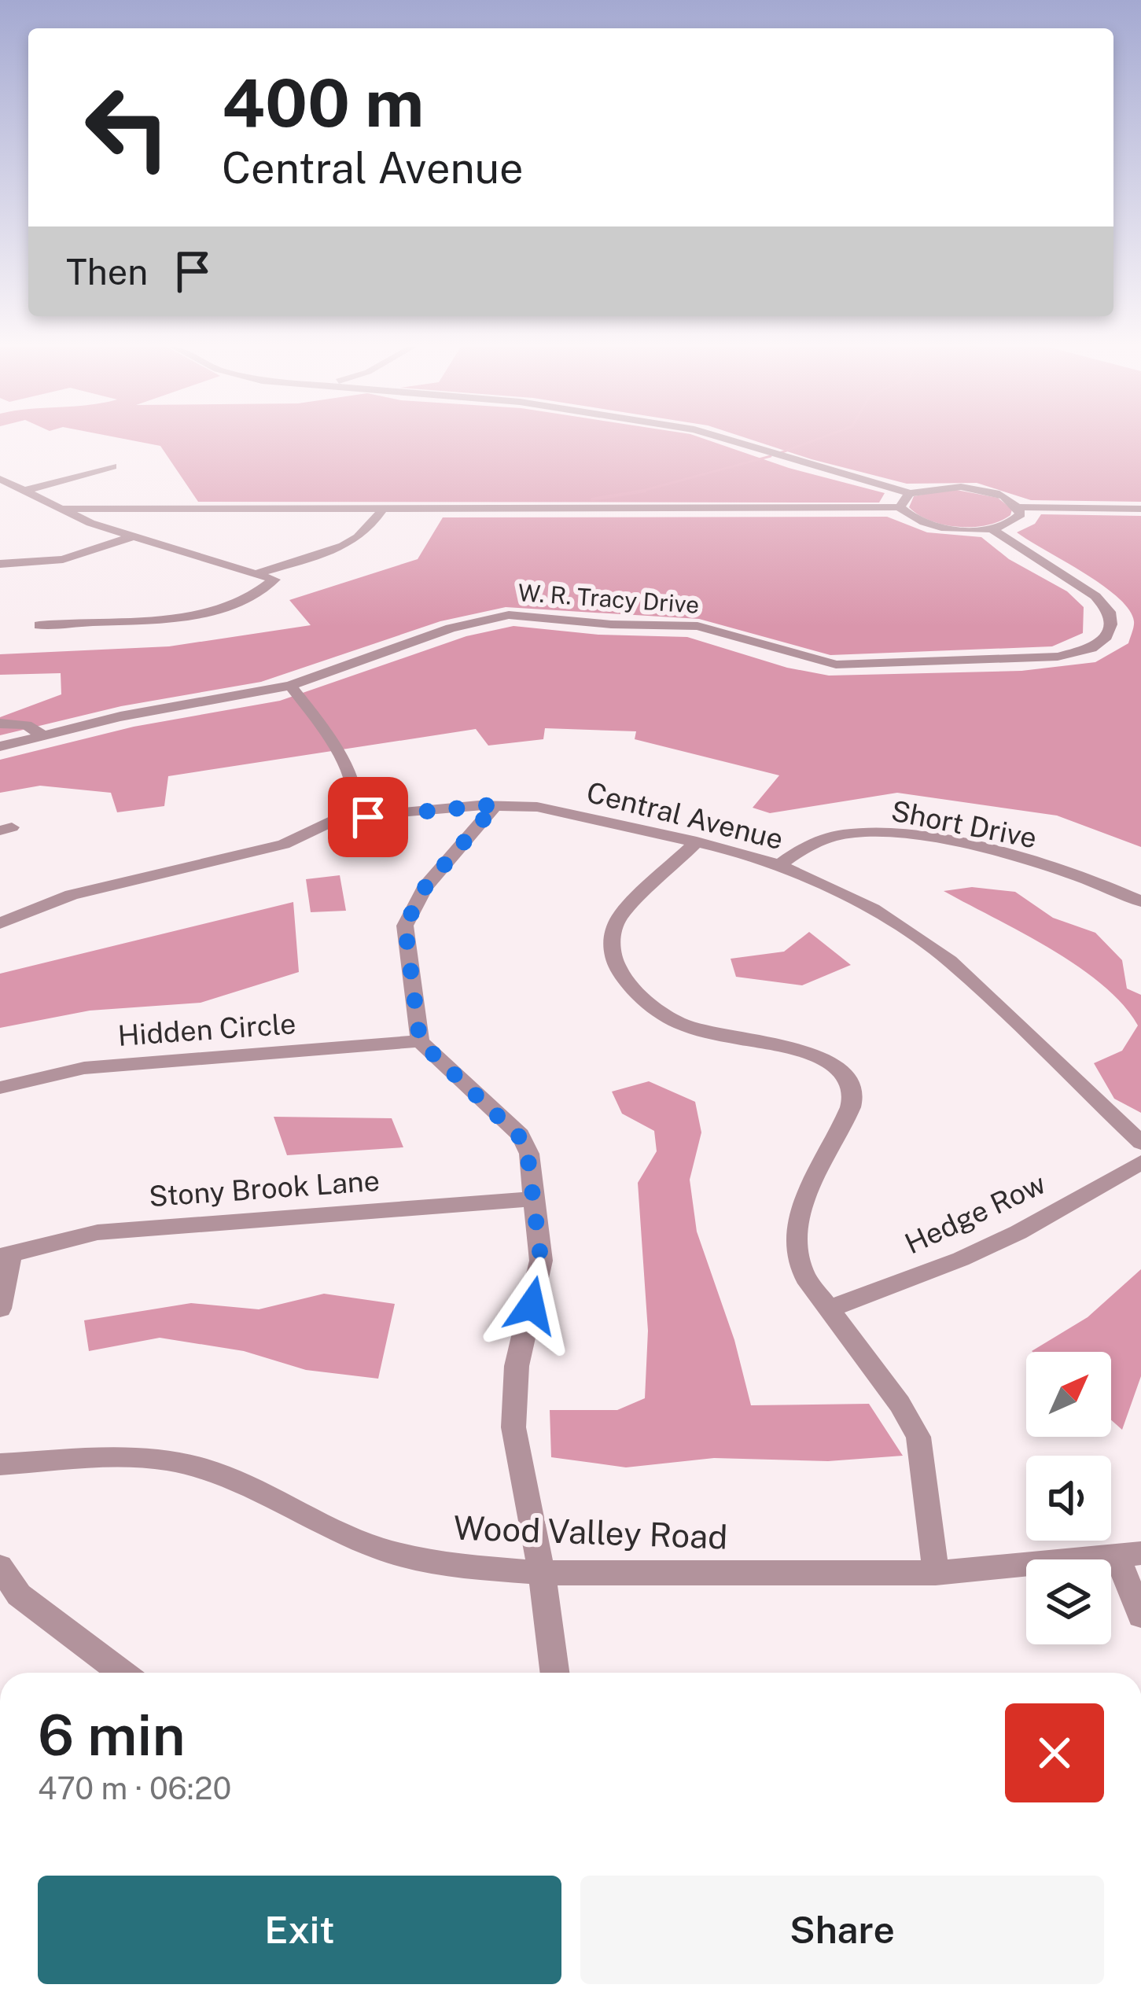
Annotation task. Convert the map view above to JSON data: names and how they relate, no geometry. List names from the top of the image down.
{
  "streets": {
    "street": [
      "W. R. Tracy Drive",
      "Central Avenue",
      "Short Drive",
      "Hidden Circle",
      "Stony Brook Lane",
      "Hedge Row",
      "Wood Valley Road"
    ]
  },
  "crossings": [
    ["Central Avenue", "Short Drive"]
  ],
  "north": "top right",
  "page": {
    "turn": ["400 m", "Central Avenue"],
    "then": "Then",
    "heading": ["6 min", "470 m · 06:20"],
    "buttons": ["Exit", "Share"]
  }
}
